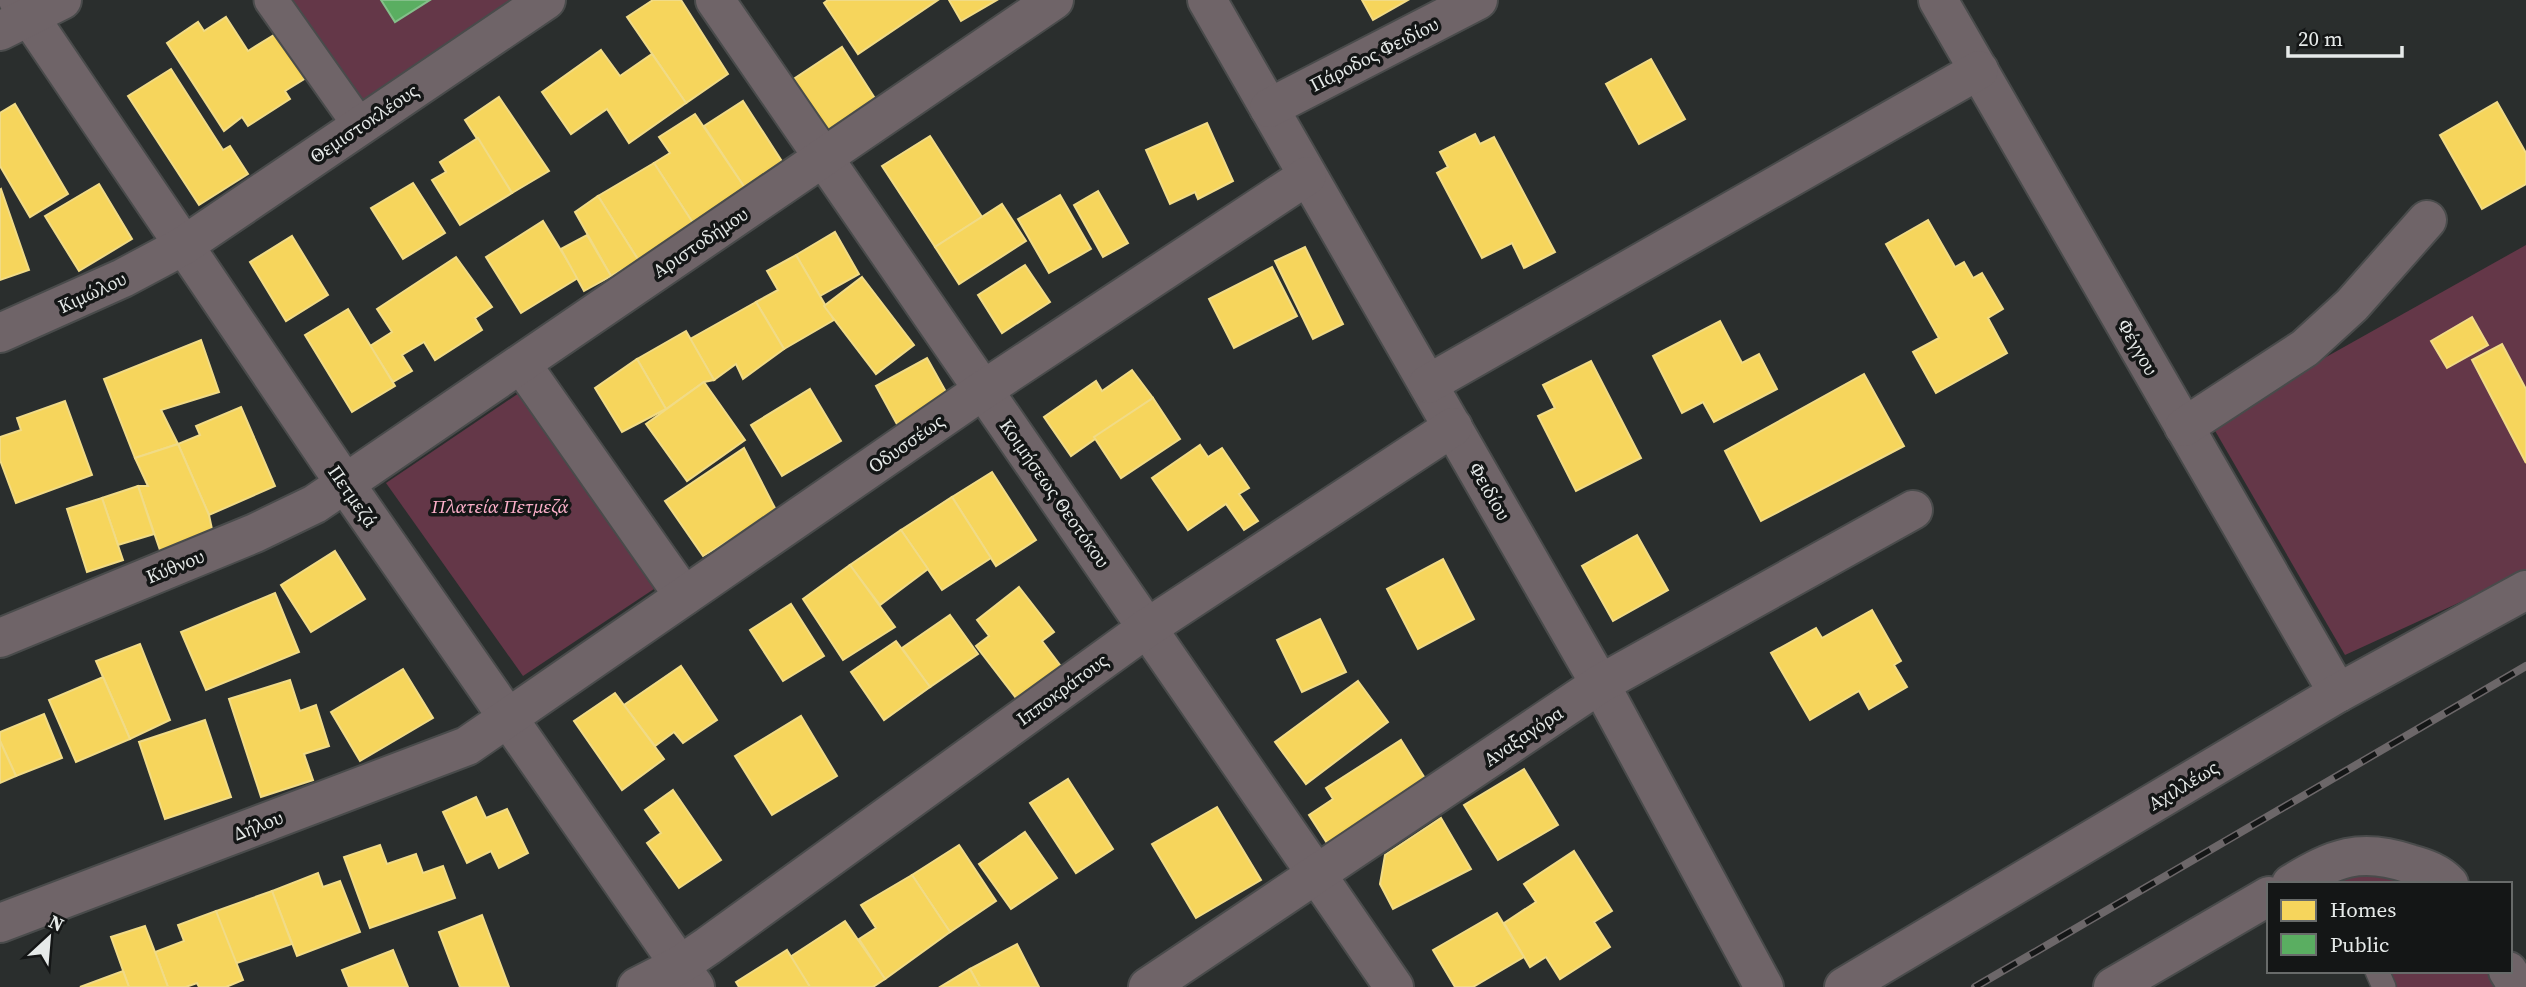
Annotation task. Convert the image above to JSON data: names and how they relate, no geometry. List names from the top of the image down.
{
  "streets": {
    "street": [
      "Πάροδος Φειδίου",
      "Θεμιστοκλέους",
      "Αριστοδήμου",
      "Κιμώλου",
      "Φέγγου",
      "Οδυσσέως",
      "Φειδίου",
      "Κοιμήσεως Θεοτόκου",
      "Πετμεζά",
      "Κύθνου",
      "Ιπποκράτους",
      "Αναξαγόρα",
      "Αχιλλέως",
      "Δήλου"
    ]
  },
  "crossings": [
    ["Πάροδος Φειδίου", "Φειδίου"],
    ["Θεμιστοκλέους", "Κιμώλου"],
    ["Θεμιστοκλέους", "Πετμεζά"],
    ["Αριστοδήμου", "Κοιμήσεως Θεοτόκου"],
    ["Αριστοδήμου", "Πετμεζά"],
    ["Αριστοδήμου", "Κύθνου"],
    ["Κιμώλου", "Πετμεζά"],
    ["Φέγγου", "Αχιλλέως"],
    ["Οδυσσέως", "Φειδίου"],
    ["Οδυσσέως", "Κοιμήσεως Θεοτόκου"],
    ["Οδυσσέως", "Πετμεζά"],
    ["Οδυσσέως", "Δήλου"],
    ["Φειδίου", "Ιπποκράτους"],
    ["Φειδίου", "Αναξαγόρα"],
    ["Κοιμήσεως Θεοτόκου", "Ιπποκράτους"],
    ["Κοιμήσεως Θεοτόκου", "Αναξαγόρα"],
    ["Πετμεζά", "Κύθνου"],
    ["Πετμεζά", "Ιπποκράτους"],
    ["Πετμεζά", "Δήλου"]
  ],
  "parks": ["Πλατεία Πετμεζά"],
  "legend": ["Homes", "Public"],
  "scale_bar": "20 m",
  "north": "top right"
}
